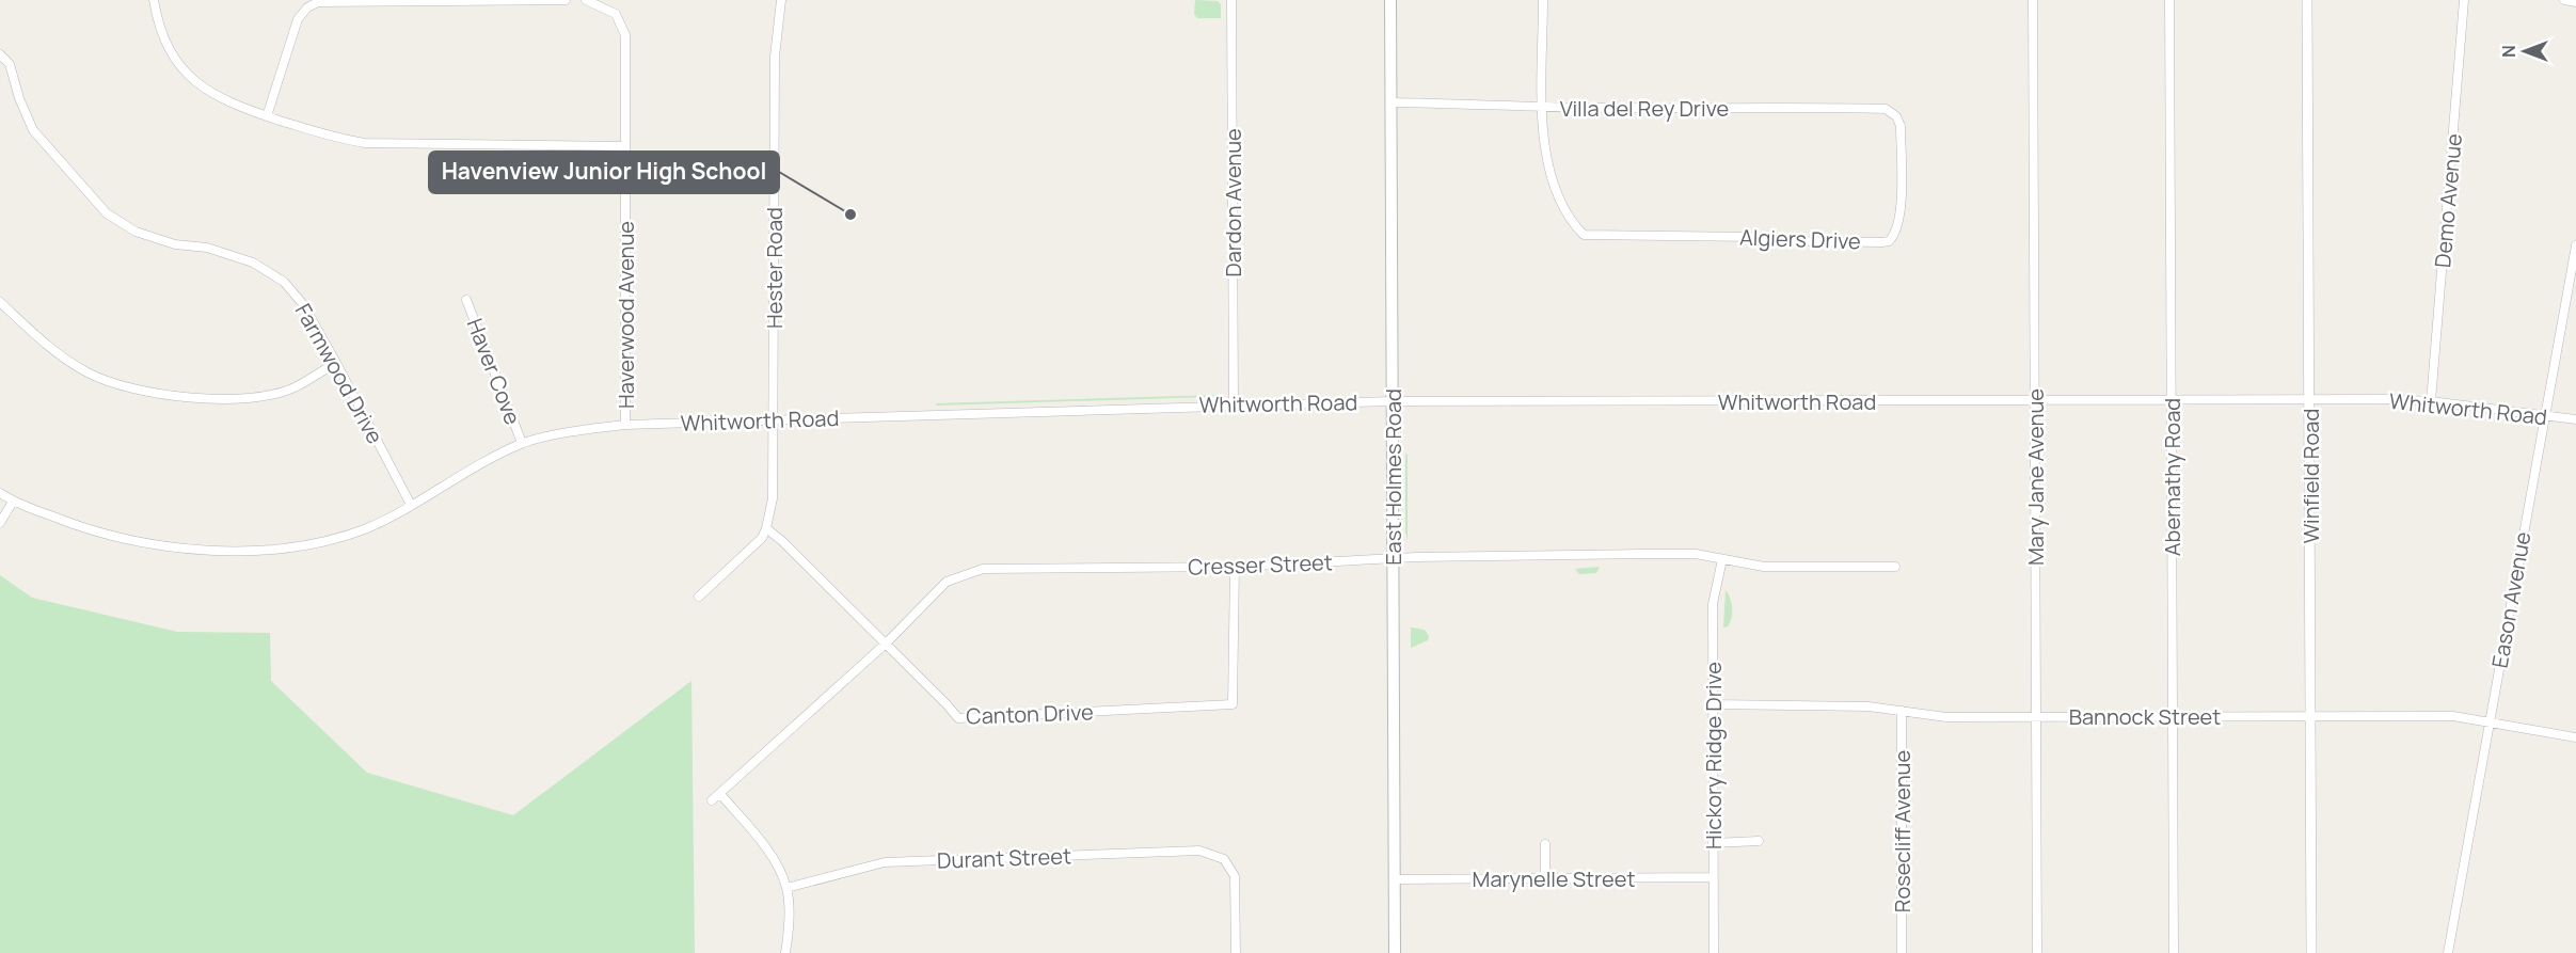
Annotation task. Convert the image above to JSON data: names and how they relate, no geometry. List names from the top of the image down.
{
  "streets": {
    "main road": ["East Holmes Road"],
    "street": [
      "Villa del Rey Drive",
      "Demo Avenue",
      "Dardon Avenue",
      "Algiers Drive",
      "Hester Road",
      "Haverwood Avenue",
      "Haver Cove",
      "Farmwood Drive",
      "Whitworth Road",
      "Winfield Road",
      "Mary Jane Avenue",
      "Abernathy Road",
      "Cresser Street",
      "Eason Avenue",
      "Canton Drive",
      "Bannock Street",
      "Hickory Ridge Drive",
      "Rosecliff Avenue",
      "Durant Street",
      "Marynelle Street"
    ]
  },
  "crossings": [
    ["Villa del Rey Drive", "Algiers Drive"],
    ["Villa del Rey Drive", "East Holmes Road"],
    ["Demo Avenue", "Whitworth Road"],
    ["Dardon Avenue", "Whitworth Road"],
    ["Hester Road", "Whitworth Road"],
    ["Hester Road", "Canton Drive"],
    ["Haverwood Avenue", "Whitworth Road"],
    ["Haver Cove", "Whitworth Road"],
    ["Farmwood Drive", "Whitworth Road"],
    ["Whitworth Road", "Winfield Road"],
    ["Whitworth Road", "East Holmes Road"],
    ["Whitworth Road", "Mary Jane Avenue"],
    ["Whitworth Road", "Abernathy Road"],
    ["Whitworth Road", "Eason Avenue"],
    ["Winfield Road", "Bannock Street"],
    ["East Holmes Road", "Cresser Street"],
    ["East Holmes Road", "Marynelle Street"],
    ["Mary Jane Avenue", "Bannock Street"],
    ["Abernathy Road", "Bannock Street"],
    ["Cresser Street", "Canton Drive"],
    ["Cresser Street", "Hickory Ridge Drive"],
    ["Eason Avenue", "Bannock Street"],
    ["Bannock Street", "Hickory Ridge Drive"],
    ["Bannock Street", "Rosecliff Avenue"],
    ["Hickory Ridge Drive", "Marynelle Street"]
  ],
  "places": ["Havenview Junior High School"],
  "north": "left"
}
